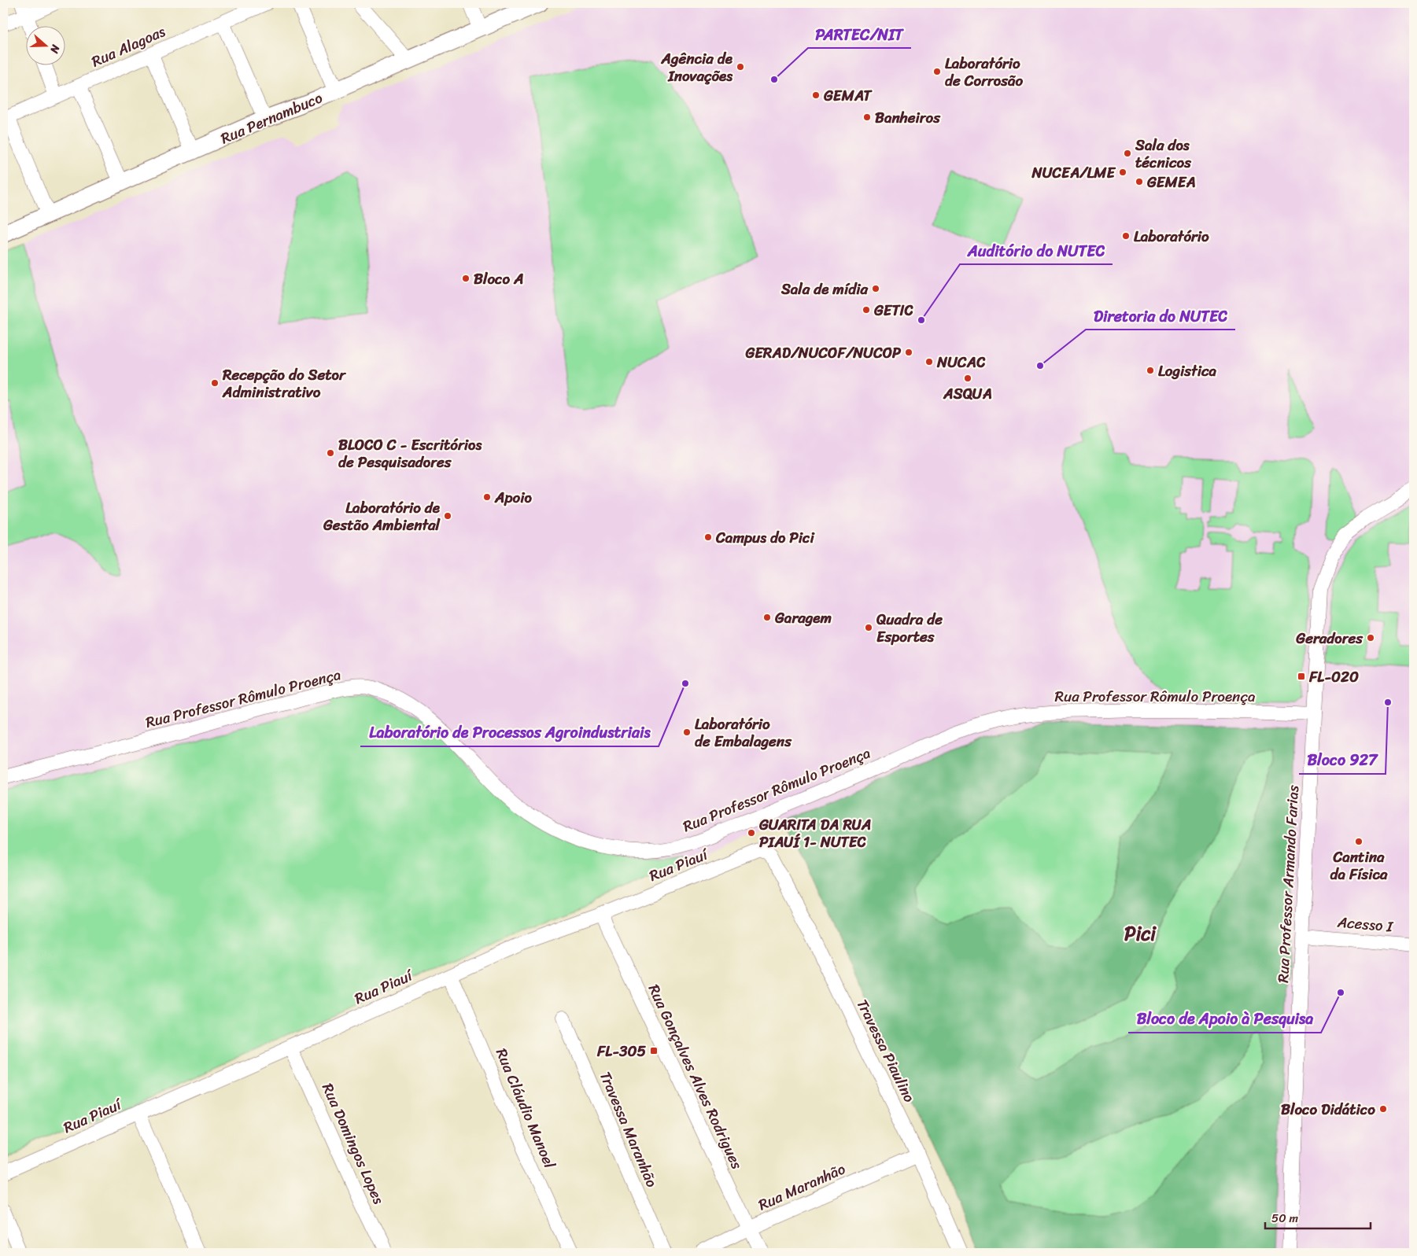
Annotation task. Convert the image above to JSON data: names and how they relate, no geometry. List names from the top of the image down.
{
  "streets": {
    "street": [
      "Rua Alagoas",
      "Rua Pernambuco",
      "Rua Professor Rômulo Proença",
      "Rua Piauí",
      "Rua Professor Armando Farias",
      "Acesso I",
      "Travessa Piaulino",
      "Rua Gonçalves Alves Rodrigues",
      "Rua Cláudio Manoel",
      "Travessa Maranhão",
      "Rua Domingos Lopes",
      "Rua Maranhão"
    ]
  },
  "crossings": [
    ["Rua Professor Rômulo Proença", "Rua Professor Armando Farias"],
    ["Rua Piauí", "Travessa Piaulino"],
    ["Rua Piauí", "Rua Gonçalves Alves Rodrigues"],
    ["Rua Piauí", "Rua Cláudio Manoel"],
    ["Rua Piauí", "Rua Domingos Lopes"],
    ["Travessa Piaulino", "Rua Maranhão"],
    ["Rua Gonçalves Alves Rodrigues", "Rua Maranhão"]
  ],
  "districts": ["Pici"],
  "places": {
    "other": [
      "Agência de Inovações",
      "Laboratório de Corrosão",
      "PARTEC/NIT",
      "GEMAT",
      "Banheiros",
      "Sala dos técnicos",
      "NUCEA/LME",
      "GEMEA",
      "Laboratório",
      "Bloco A",
      "Sala de mídia",
      "GETIC",
      "Auditório do NUTEC",
      "GERAD/NUCOF/NUCOP",
      "NUCAC",
      "Diretoria do NUTEC",
      "Logistica",
      "ASQUA",
      "Recepção do Setor Administrativo",
      "BLOCO C - Escritórios de Pesquisadores",
      "Apoio",
      "Laboratório de Gestão Ambiental",
      "Campus do Pici",
      "Garagem",
      "Quadra de Esportes",
      "Geradores",
      "Laboratório de Processos Agroindustriais",
      "Bloco 927",
      "Laboratório de Embalagens",
      "GUARITA DA RUA PIAUÍ 1- NUTEC",
      "Cantina da Física",
      "Bloco de Apoio à Pesquisa",
      "Bloco Didático"
    ],
    "transit": ["FL-020", "FL-305"]
  },
  "scale_bar": "50 m",
  "north": "right"
}
